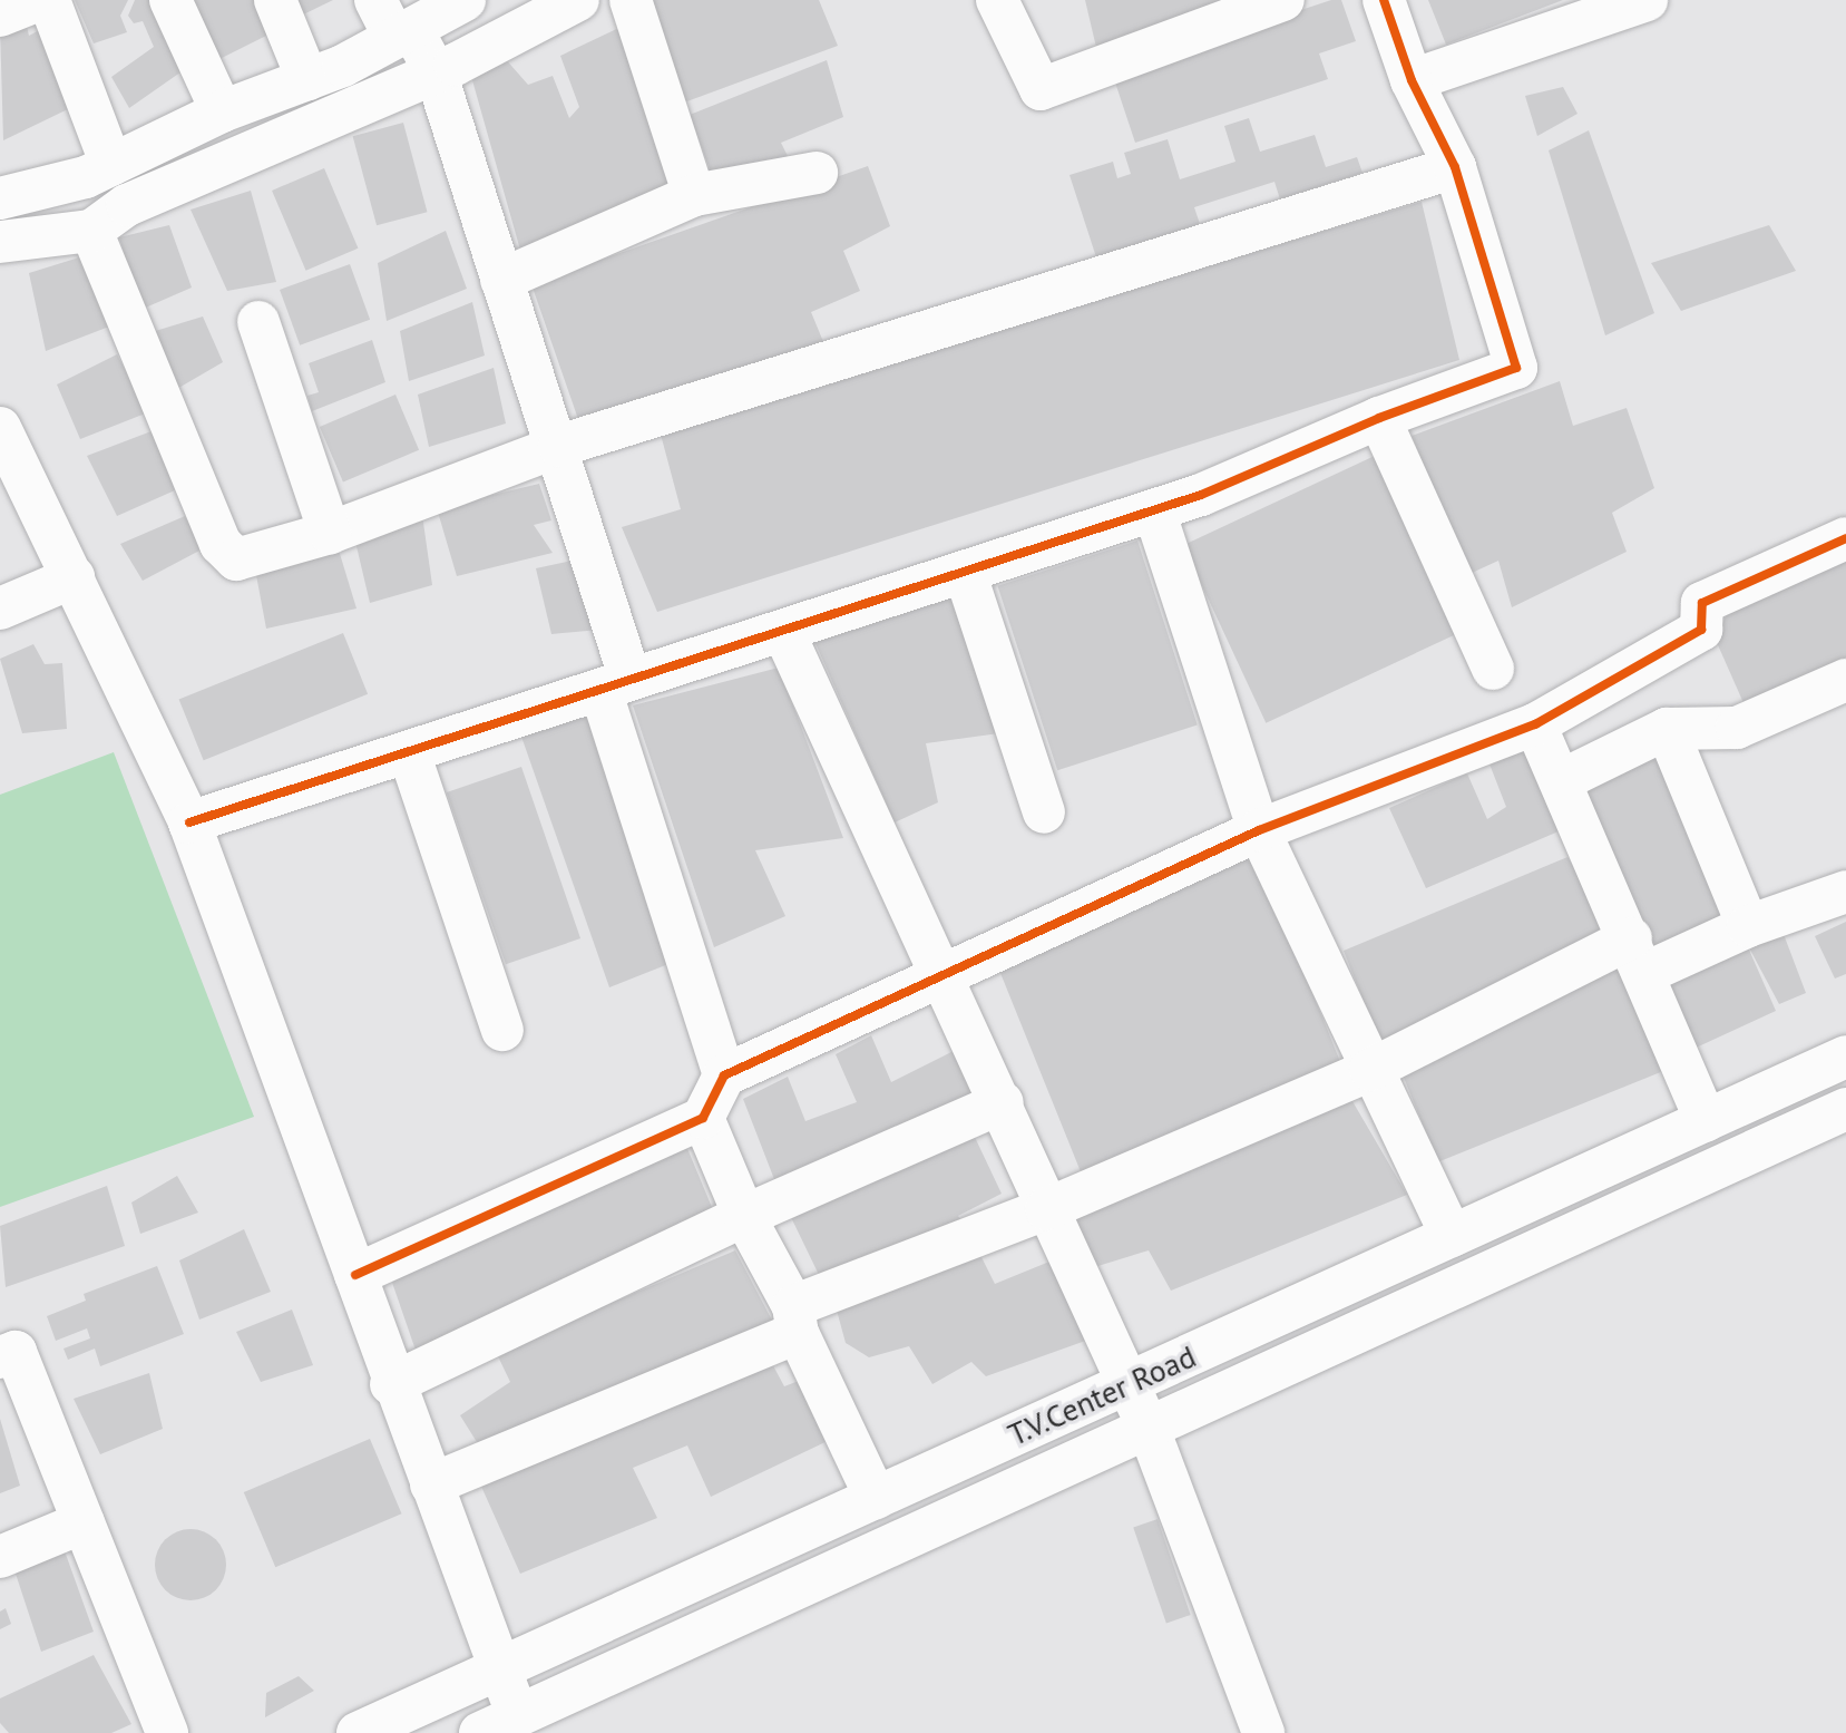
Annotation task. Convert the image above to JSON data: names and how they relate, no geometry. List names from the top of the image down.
{
  "streets": {
    "street": ["T.V.Center Road"]
  }
}
